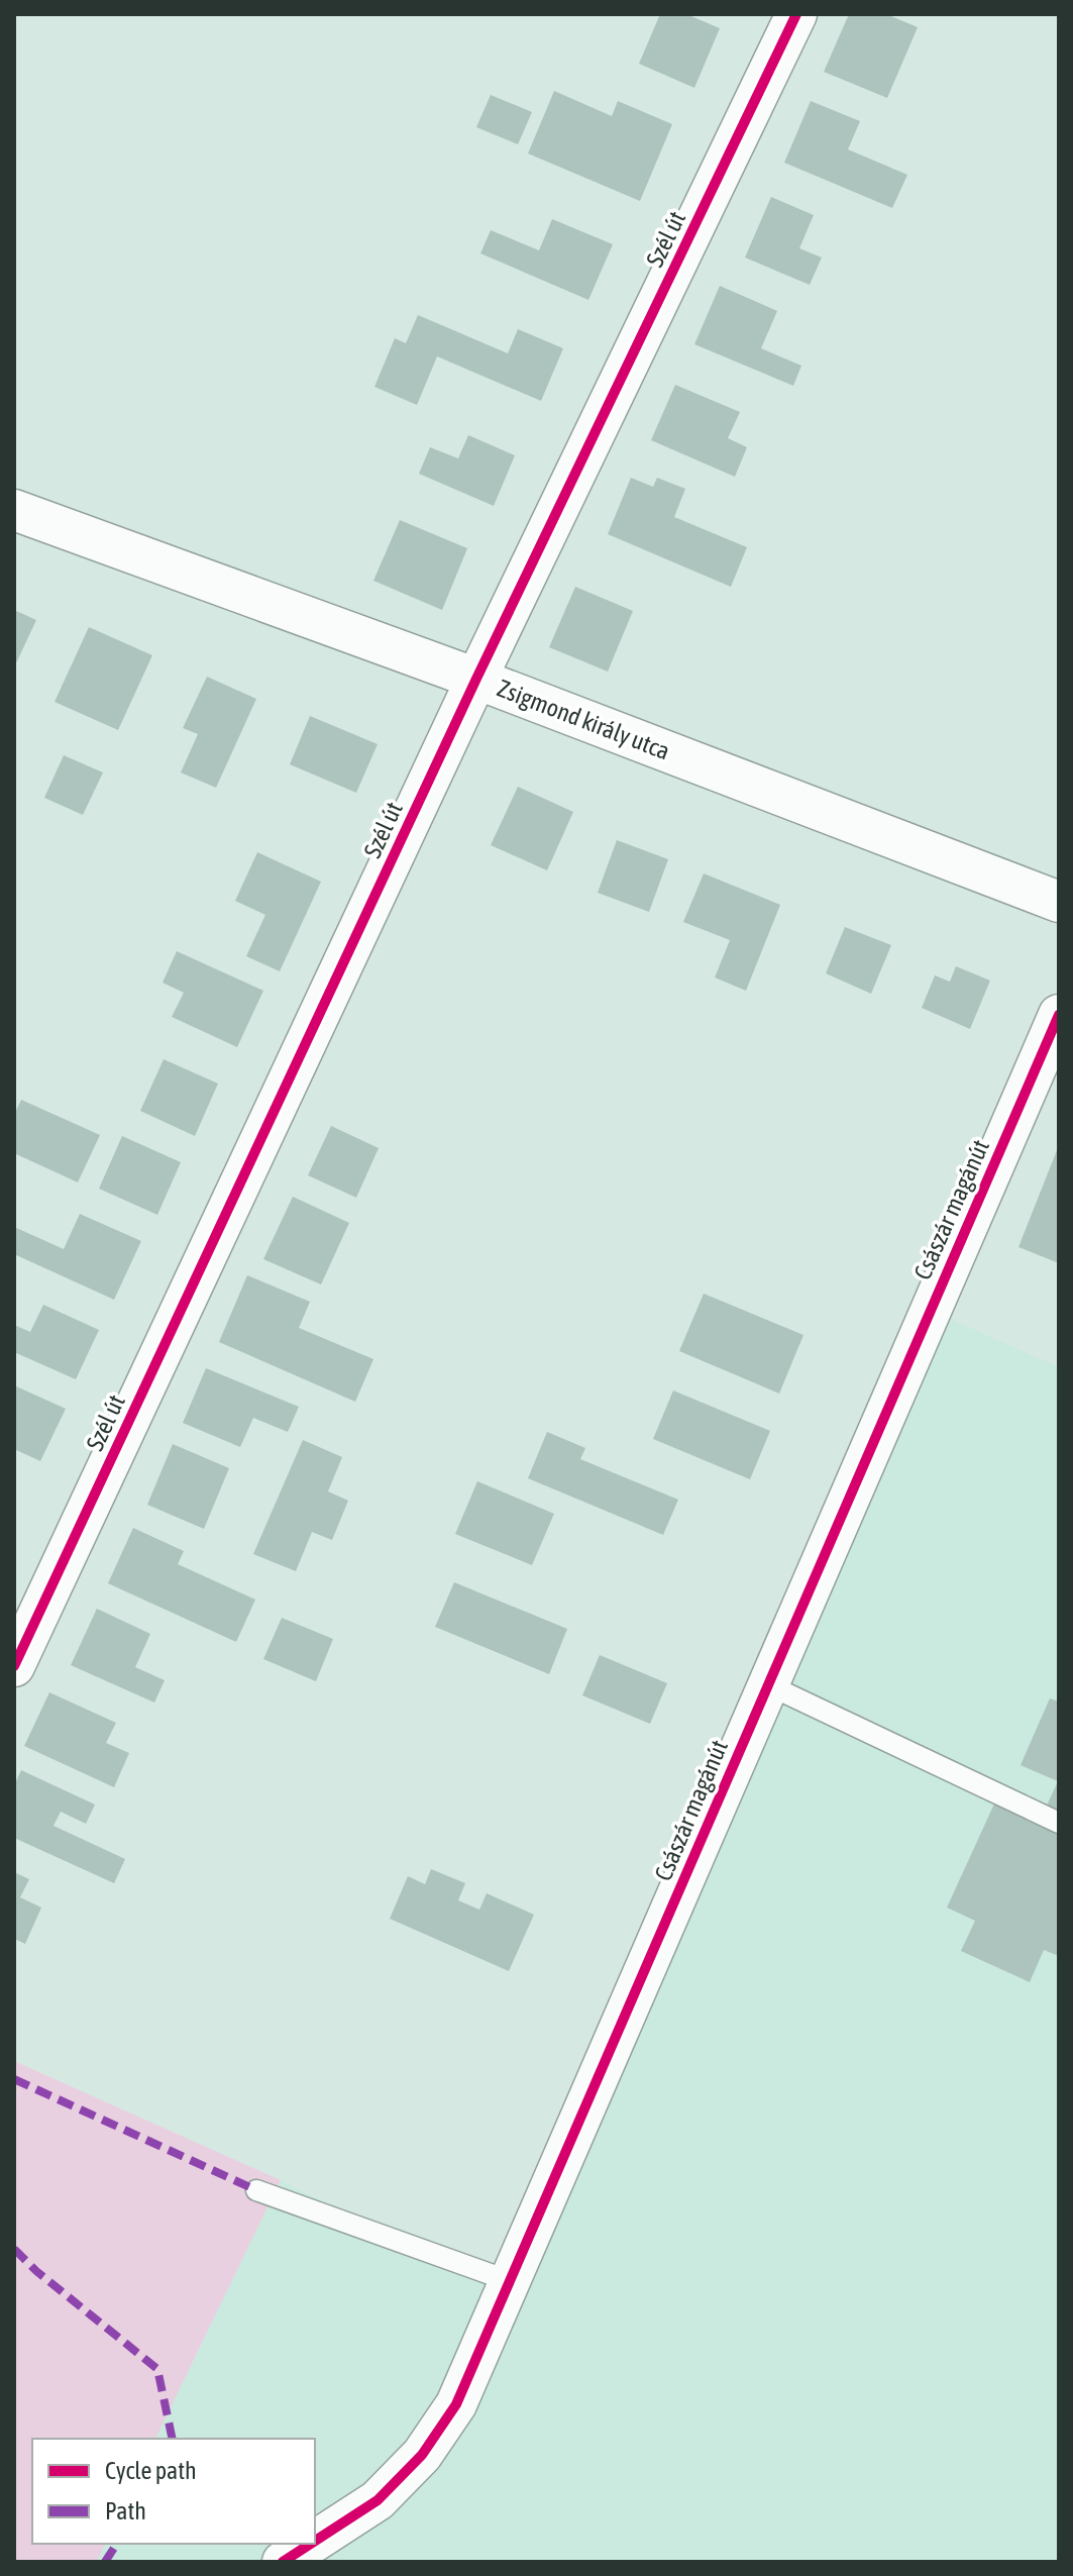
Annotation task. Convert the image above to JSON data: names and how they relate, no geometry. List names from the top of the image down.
{
  "streets": {
    "street": ["Szél út", "Zsigmond király utca", "Császár magánút"]
  },
  "crossings": [
    ["Szél út", "Zsigmond király utca"]
  ],
  "legend": ["Cycle path", "Path"]
}
